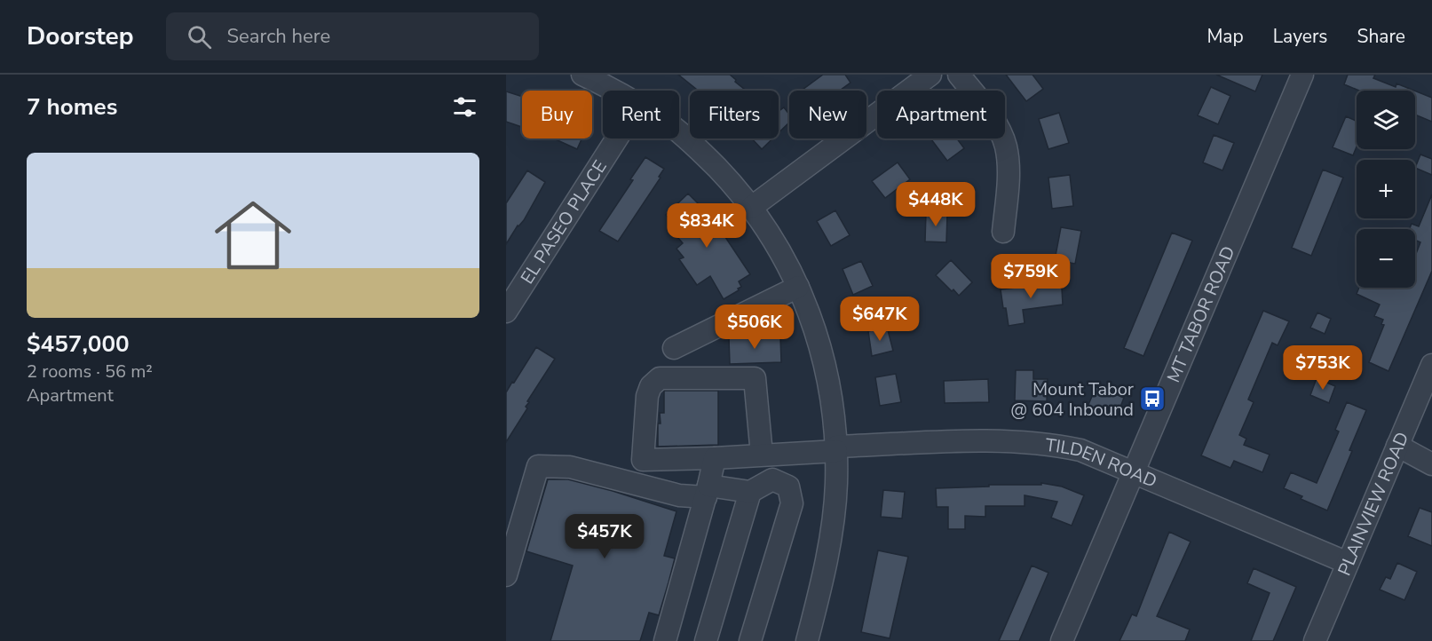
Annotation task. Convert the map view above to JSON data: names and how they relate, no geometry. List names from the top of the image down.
{
  "streets": {
    "street": [
      "EL PASEO PLACE",
      "MT TABOR ROAD",
      "TILDEN ROAD",
      "PLAINVIEW ROAD"
    ]
  },
  "crossings": [
    ["MT TABOR ROAD", "TILDEN ROAD"],
    ["TILDEN ROAD", "PLAINVIEW ROAD"]
  ],
  "places": {
    "bus stop": ["Mount Tabor @ 604 Inbound"]
  },
  "page": {
    "header": "Doorstep",
    "search": "Search here",
    "nav": ["Map", "Layers", "Share"],
    "heading": "7 homes",
    "map_buttons": ["+", "−"],
    "chip": [
      "Buy",
      "Rent",
      "Filters",
      "New",
      "Apartment"
    ],
    "list": [
      {
        "name": "$457,000",
        "note": "2 rooms · 56 m² · Apartment"
      }
    ],
    "price": [
      "$448K",
      "$834K",
      "$759K",
      "$647K",
      "$506K",
      "$753K",
      "$457K"
    ]
  }
}
